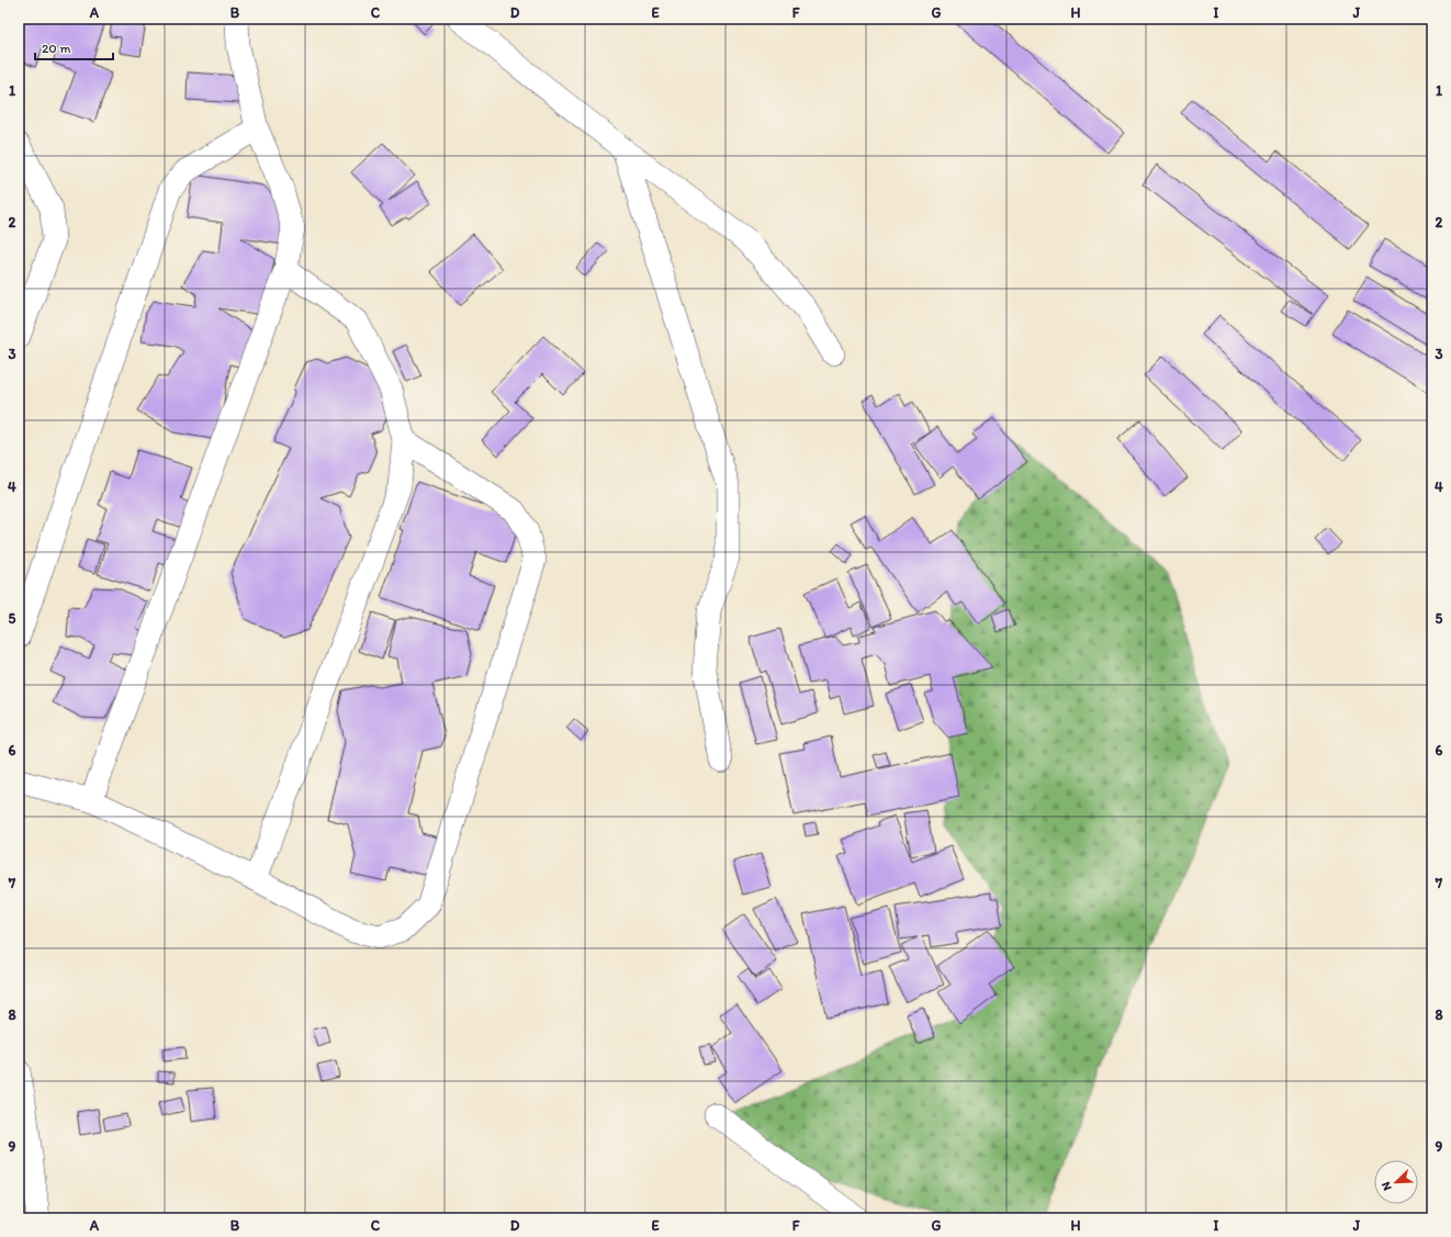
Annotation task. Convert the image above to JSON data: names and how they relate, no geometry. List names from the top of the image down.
{
  "scale_bar": "20 m",
  "north": "bottom left",
  "grid": {
    "columns": [
      "A",
      "B",
      "C",
      "D",
      "E",
      "F",
      "G",
      "H",
      "I",
      "J"
    ],
    "rows": [
      "1",
      "2",
      "3",
      "4",
      "5",
      "6",
      "7",
      "8",
      "9"
    ]
  }
}
